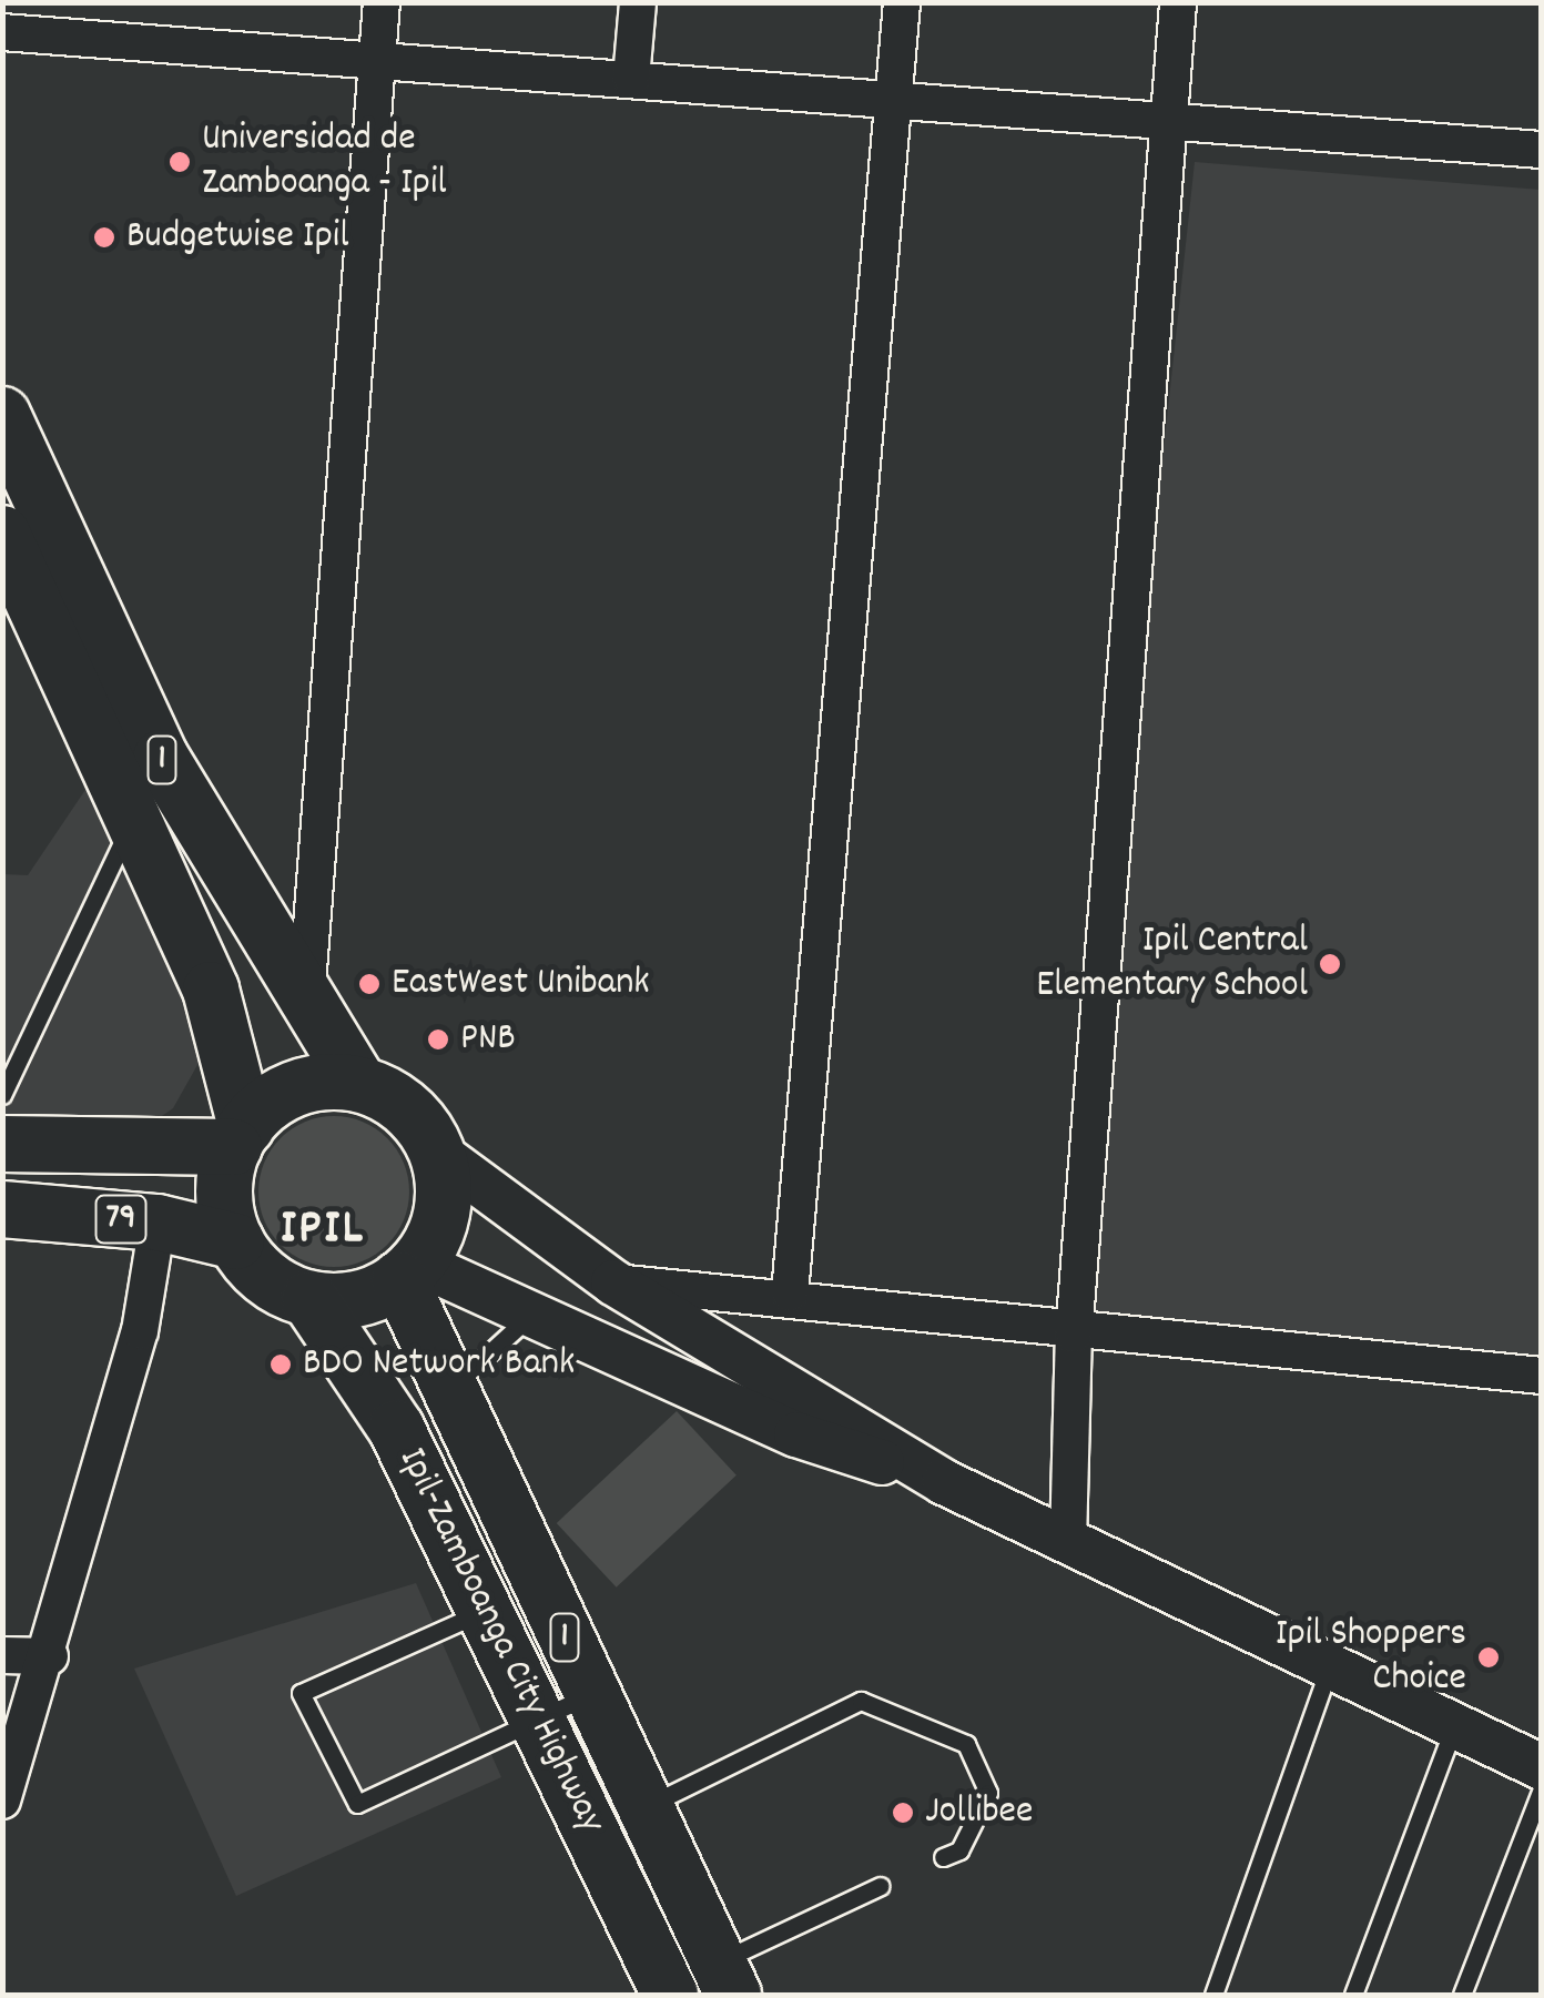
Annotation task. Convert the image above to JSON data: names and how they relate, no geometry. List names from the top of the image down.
{
  "streets": {
    "main road": ["1", "79", "Ipil-Zamboanga City Highway"]
  },
  "crossings": [
    ["1", "79"],
    ["1", "Ipil-Zamboanga City Highway"],
    ["79", "Ipil-Zamboanga City Highway"]
  ],
  "districts": ["IPIL"],
  "places": [
    "Universidad de Zamboanga - Ipil",
    "Budgetwise Ipil",
    "Ipil Central Elementary School",
    "EastWest Unibank",
    "PNB",
    "BDO Network Bank",
    "Ipil Shoppers Choice",
    "Jollibee"
  ]
}
